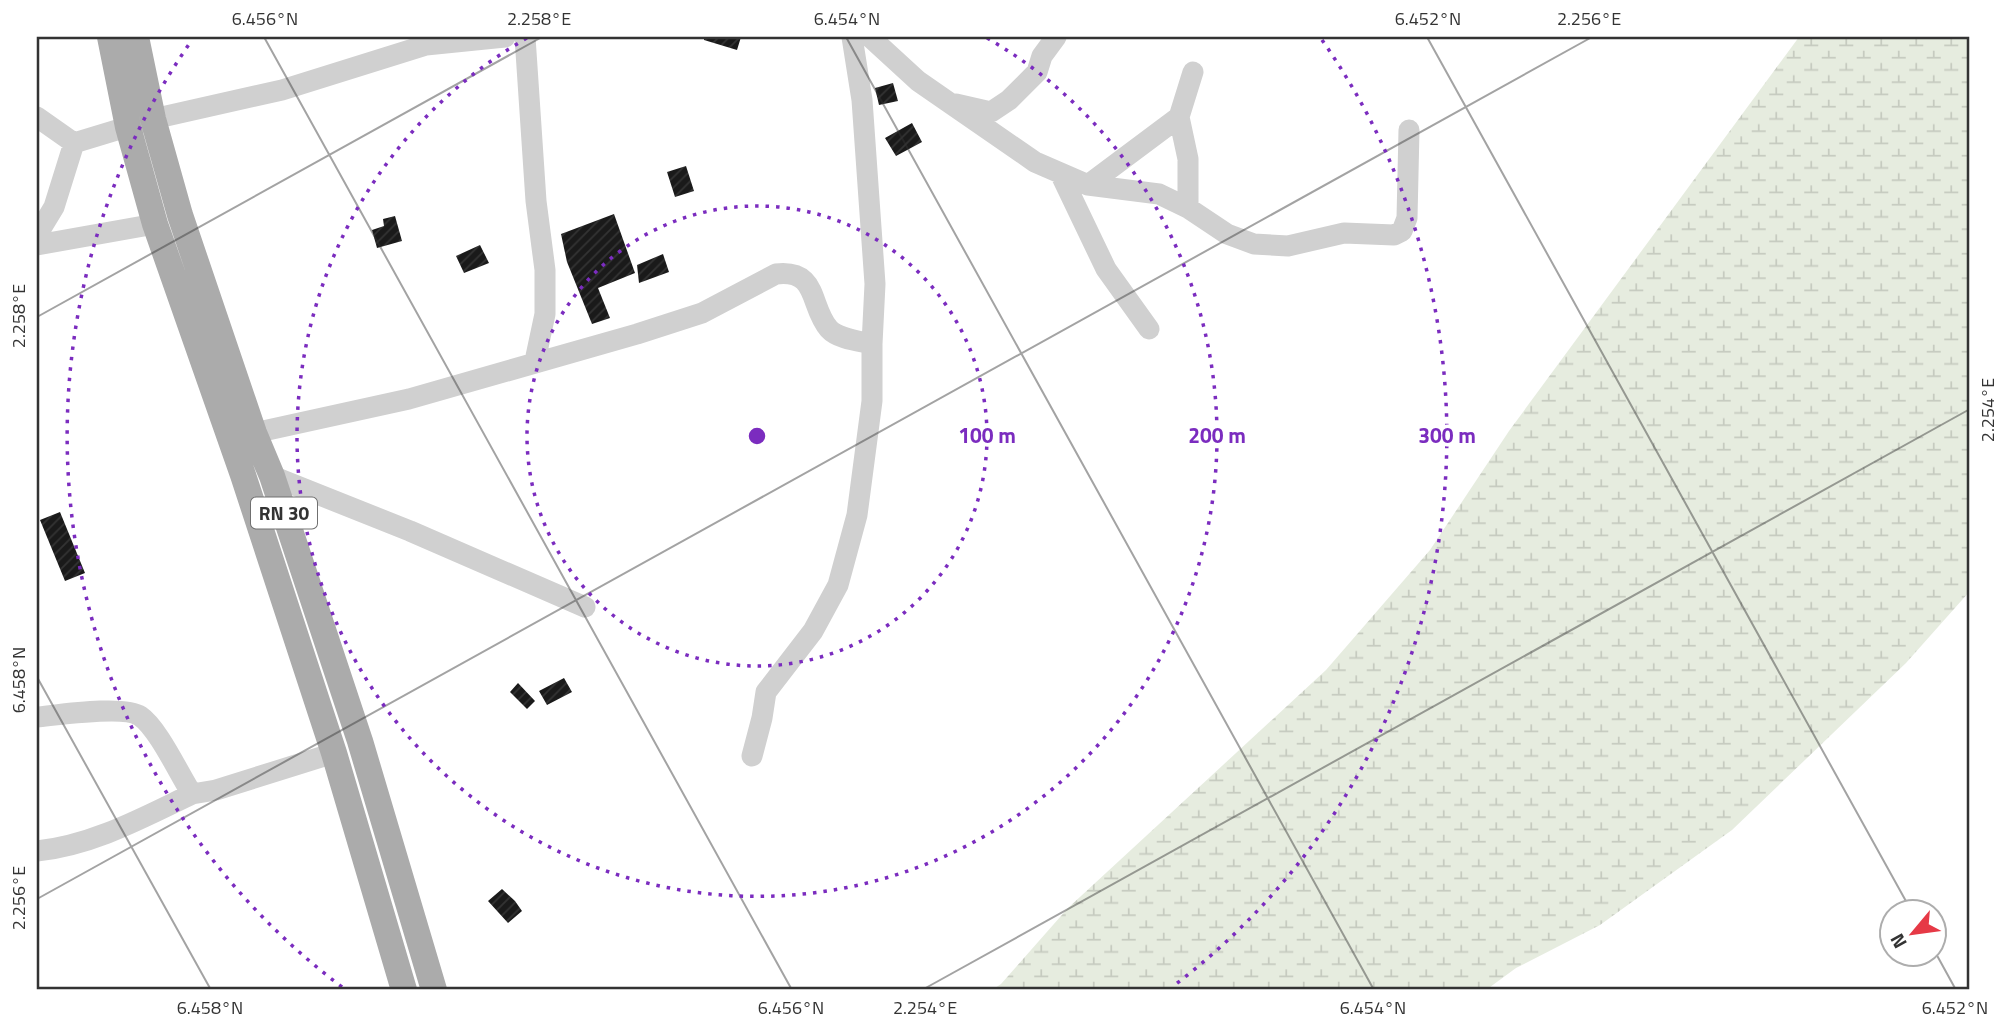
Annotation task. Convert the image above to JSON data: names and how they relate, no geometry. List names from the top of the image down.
{
  "streets": {
    "main road": ["RN 30"]
  },
  "north": "bottom left",
  "coordinates": [
    "6.456°N",
    "2.258°E",
    "6.454°N",
    "6.452°N",
    "2.256°E",
    "2.254°E",
    "6.458°N"
  ],
  "rings": ["100 m", "200 m", "300 m"]
}
